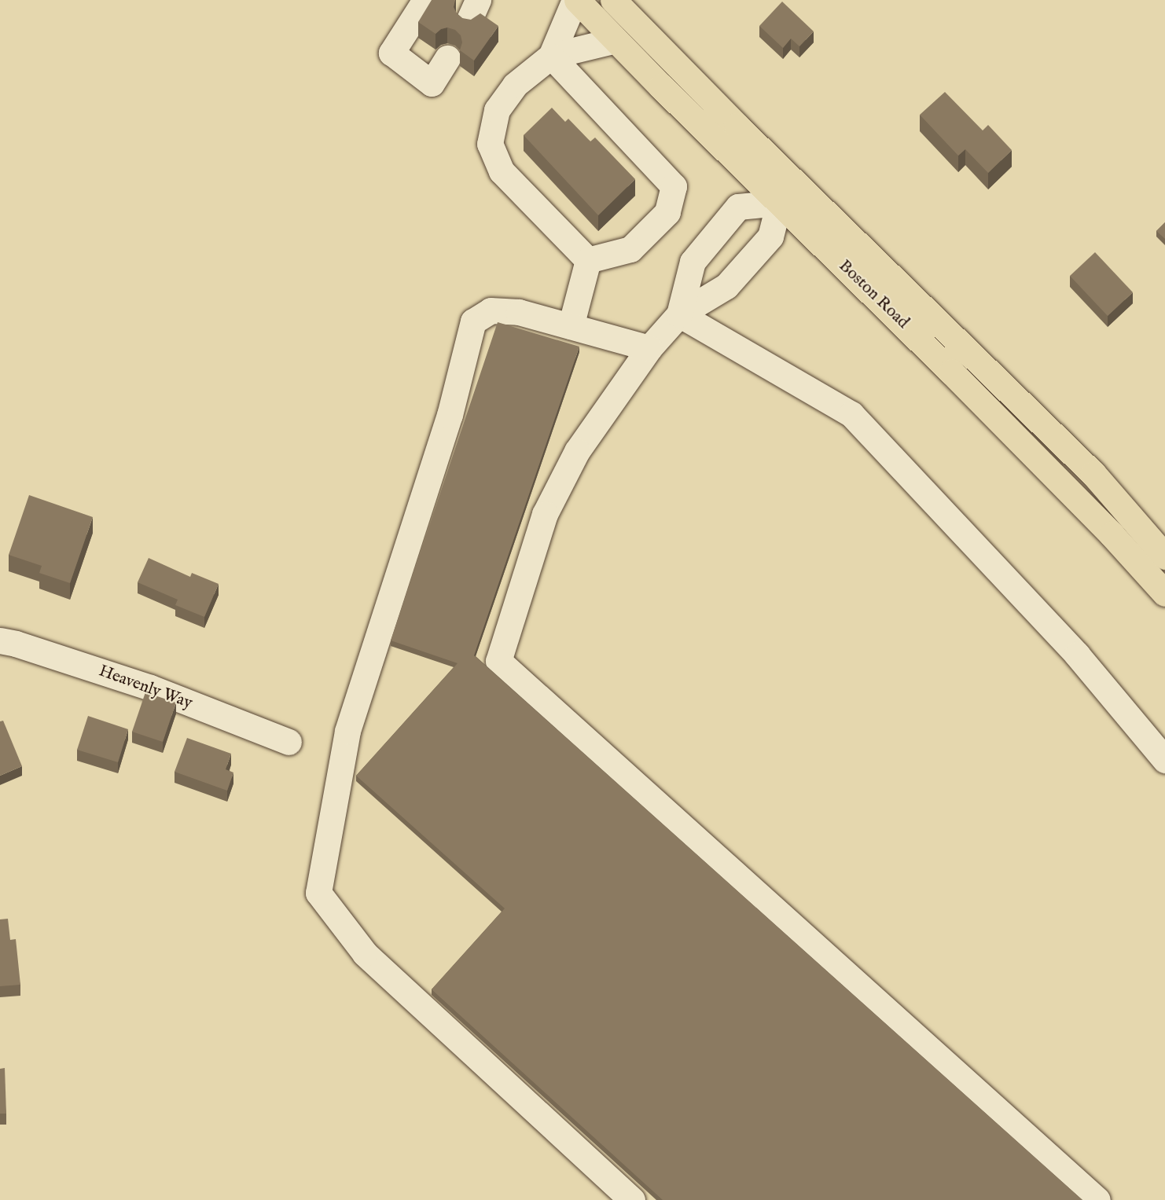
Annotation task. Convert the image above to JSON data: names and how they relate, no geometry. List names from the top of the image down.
{
  "streets": {
    "main road": ["Boston Road"],
    "street": ["Heavenly Way"]
  }
}
